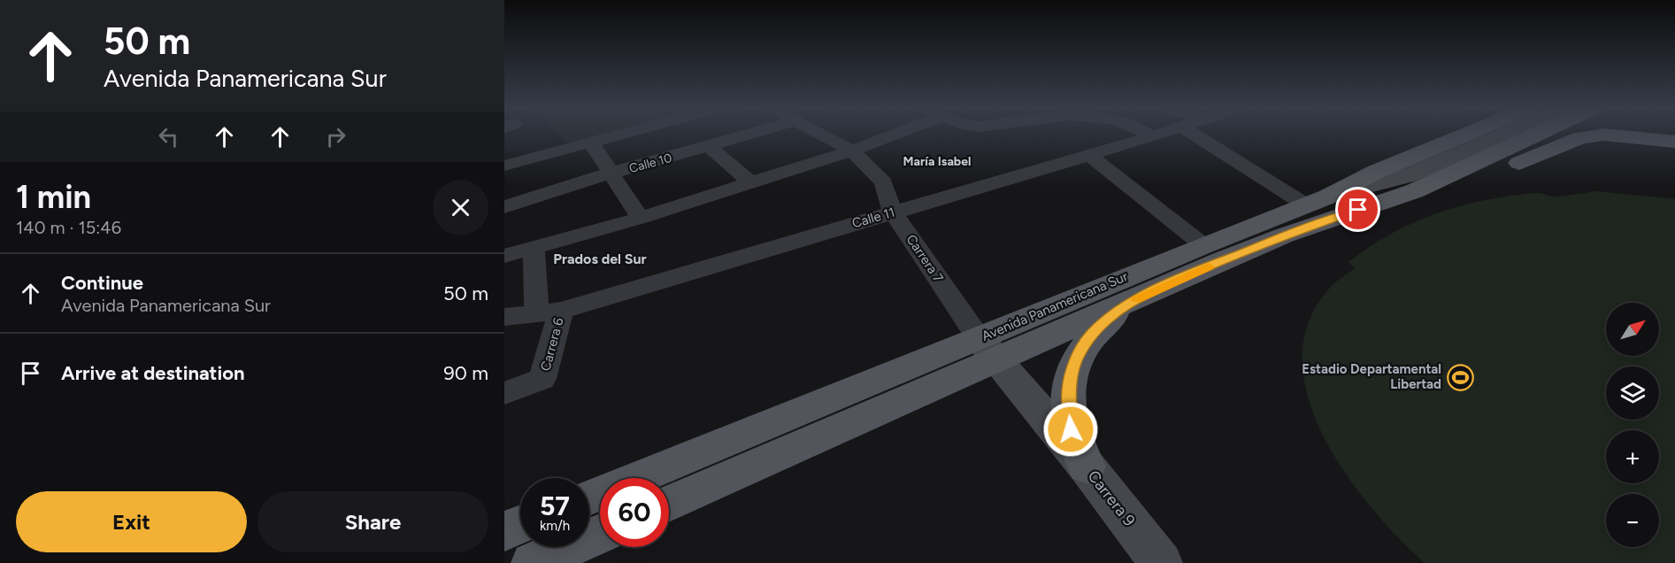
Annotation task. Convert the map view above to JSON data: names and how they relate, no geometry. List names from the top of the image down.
{
  "streets": {
    "main road": ["Avenida Panamericana Sur", "Carrera 9"],
    "street": [
      "Calle 10",
      "Calle 11",
      "Carrera 7",
      "Carrera 6"
    ]
  },
  "crossings": [
    ["Calle 11", "Carrera 7"],
    ["Calle 11", "Carrera 6"],
    ["Carrera 7", "Avenida Panamericana Sur"],
    ["Carrera 7", "Carrera 9"],
    ["Avenida Panamericana Sur", "Carrera 9"]
  ],
  "districts": ["María Isabel", "Prados del Sur"],
  "places": {
    "sports": ["Estadio Departamental Libertad"]
  },
  "north": "top right",
  "page": {
    "turn": ["50 m", "Avenida Panamericana Sur"],
    "heading": ["1 min", "140 m · 15:46"],
    "list": [
      {
        "name": "Continue",
        "note": "Avenida Panamericana Sur",
        "value": "50 m"
      },
      {
        "name": "Arrive at destination",
        "value": "90 m"
      }
    ],
    "map_buttons": ["+", "−"],
    "speed": "57 km/h",
    "limit": "60",
    "buttons": ["Exit", "Share"]
  }
}
